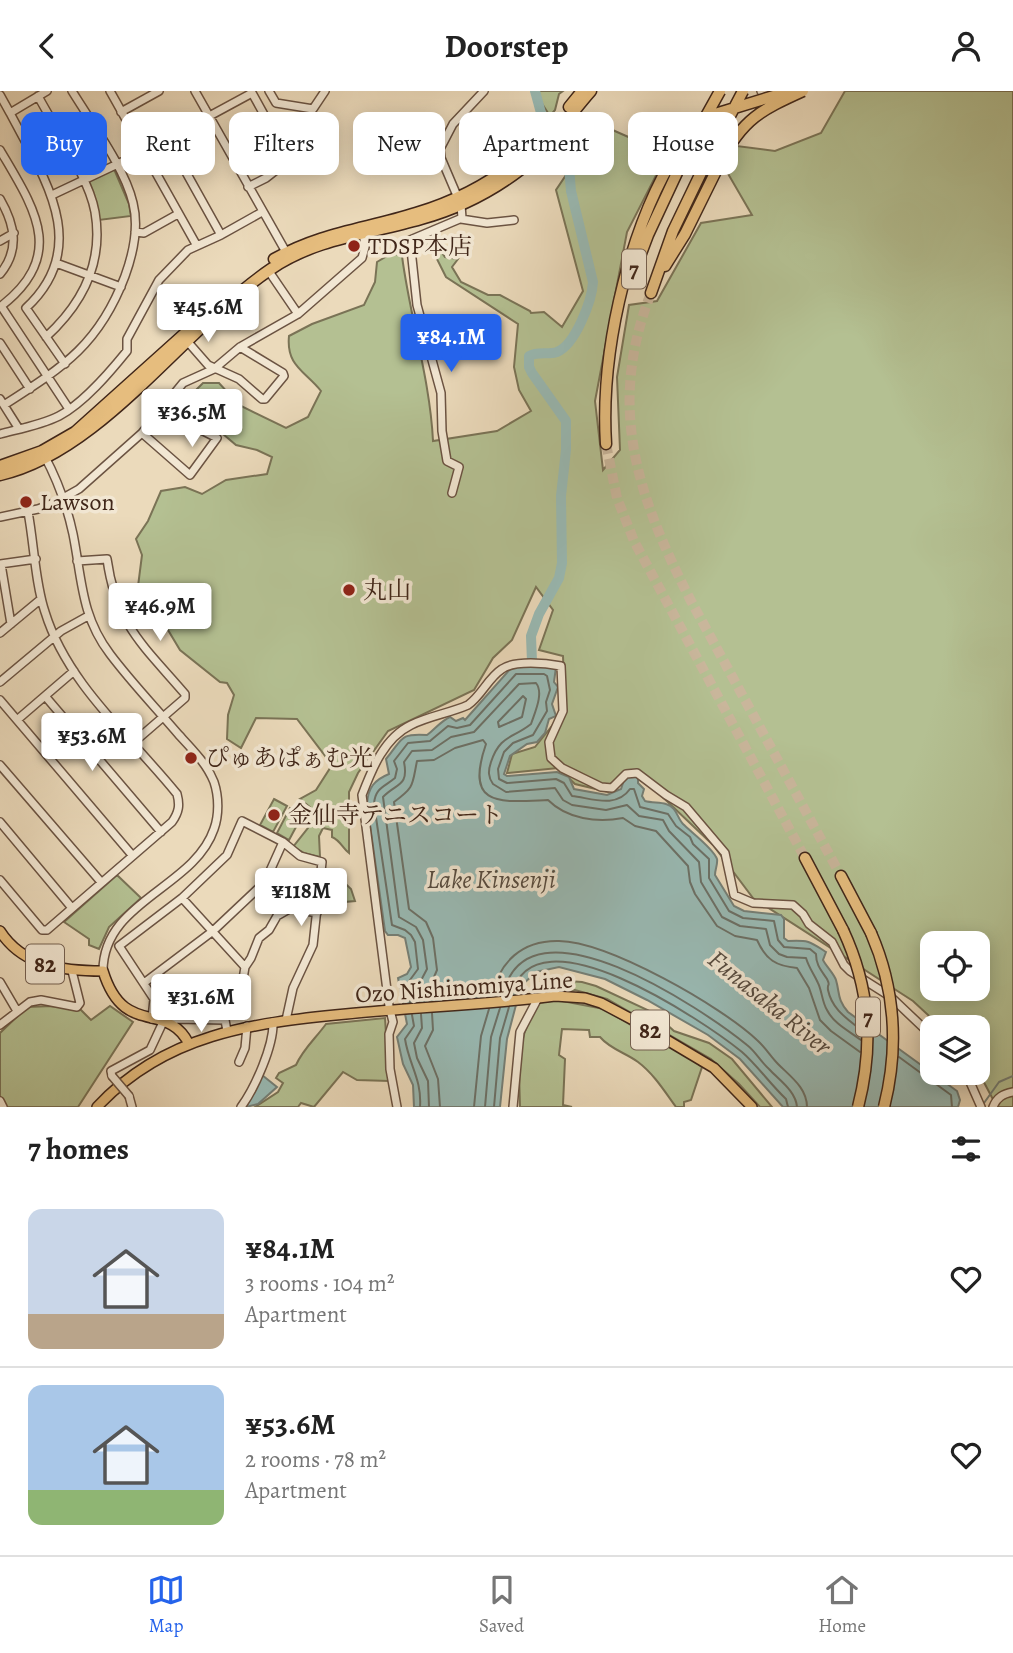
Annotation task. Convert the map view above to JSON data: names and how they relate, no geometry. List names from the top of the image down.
{
  "streets": {
    "highway": ["7"],
    "main road": ["82", "Ozo Nishinomiya Line"]
  },
  "water": ["Lake Kinsenji", "Funasaka River"],
  "places": [
    "TDSP本店",
    "Lawson",
    "丸山",
    "ぴゅあぱぁむ光",
    "金仙寺テニスコート"
  ],
  "page": {
    "header": "Doorstep",
    "chip": [
      "Buy",
      "Rent",
      "Filters",
      "New",
      "Apartment",
      "House"
    ],
    "price": [
      "¥45.6M",
      "¥84.1M",
      "¥36.5M",
      "¥46.9M",
      "¥53.6M",
      "¥118M",
      "¥31.6M"
    ],
    "heading": "7 homes",
    "list": [
      {
        "name": "¥84.1M",
        "note": "3 rooms · 104 m² · Apartment"
      },
      {
        "name": "¥53.6M",
        "note": "2 rooms · 78 m² · Apartment"
      }
    ],
    "tabs": ["Map", "Saved", "Home"]
  }
}
